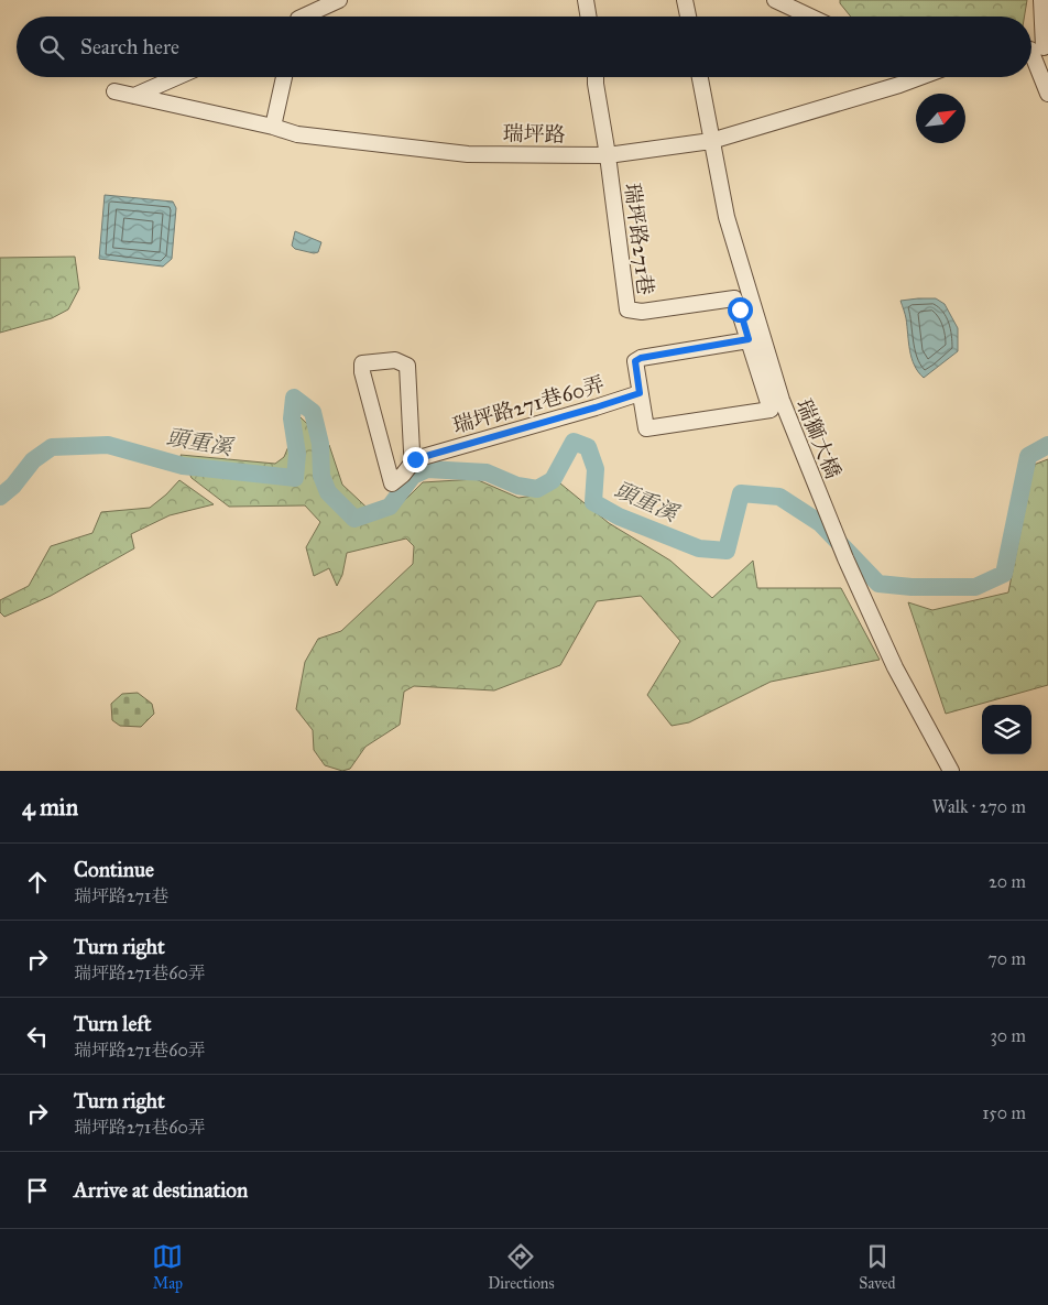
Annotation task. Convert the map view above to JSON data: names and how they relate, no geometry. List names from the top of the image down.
{
  "streets": {
    "street": [
      "瑞坪路",
      "瑞坪路271巷",
      "瑞坪路271巷60弄",
      "瑞獅大橋"
    ]
  },
  "crossings": [
    ["瑞坪路", "瑞坪路271巷"],
    ["瑞坪路", "瑞獅大橋"]
  ],
  "water": ["頭重溪"],
  "north": "top right",
  "page": {
    "search": "Search here",
    "heading": ["4 min", "Walk · 270 m"],
    "list": [
      ["Continue", "瑞坪路271巷", "20 m"],
      ["Turn right", "瑞坪路271巷60弄", "70 m"],
      ["Turn left", "瑞坪路271巷60弄", "30 m"],
      ["Turn right", "瑞坪路271巷60弄", "150 m"],
      "Arrive at destination"
    ],
    "nav": ["Map", "Directions", "Saved"]
  }
}
